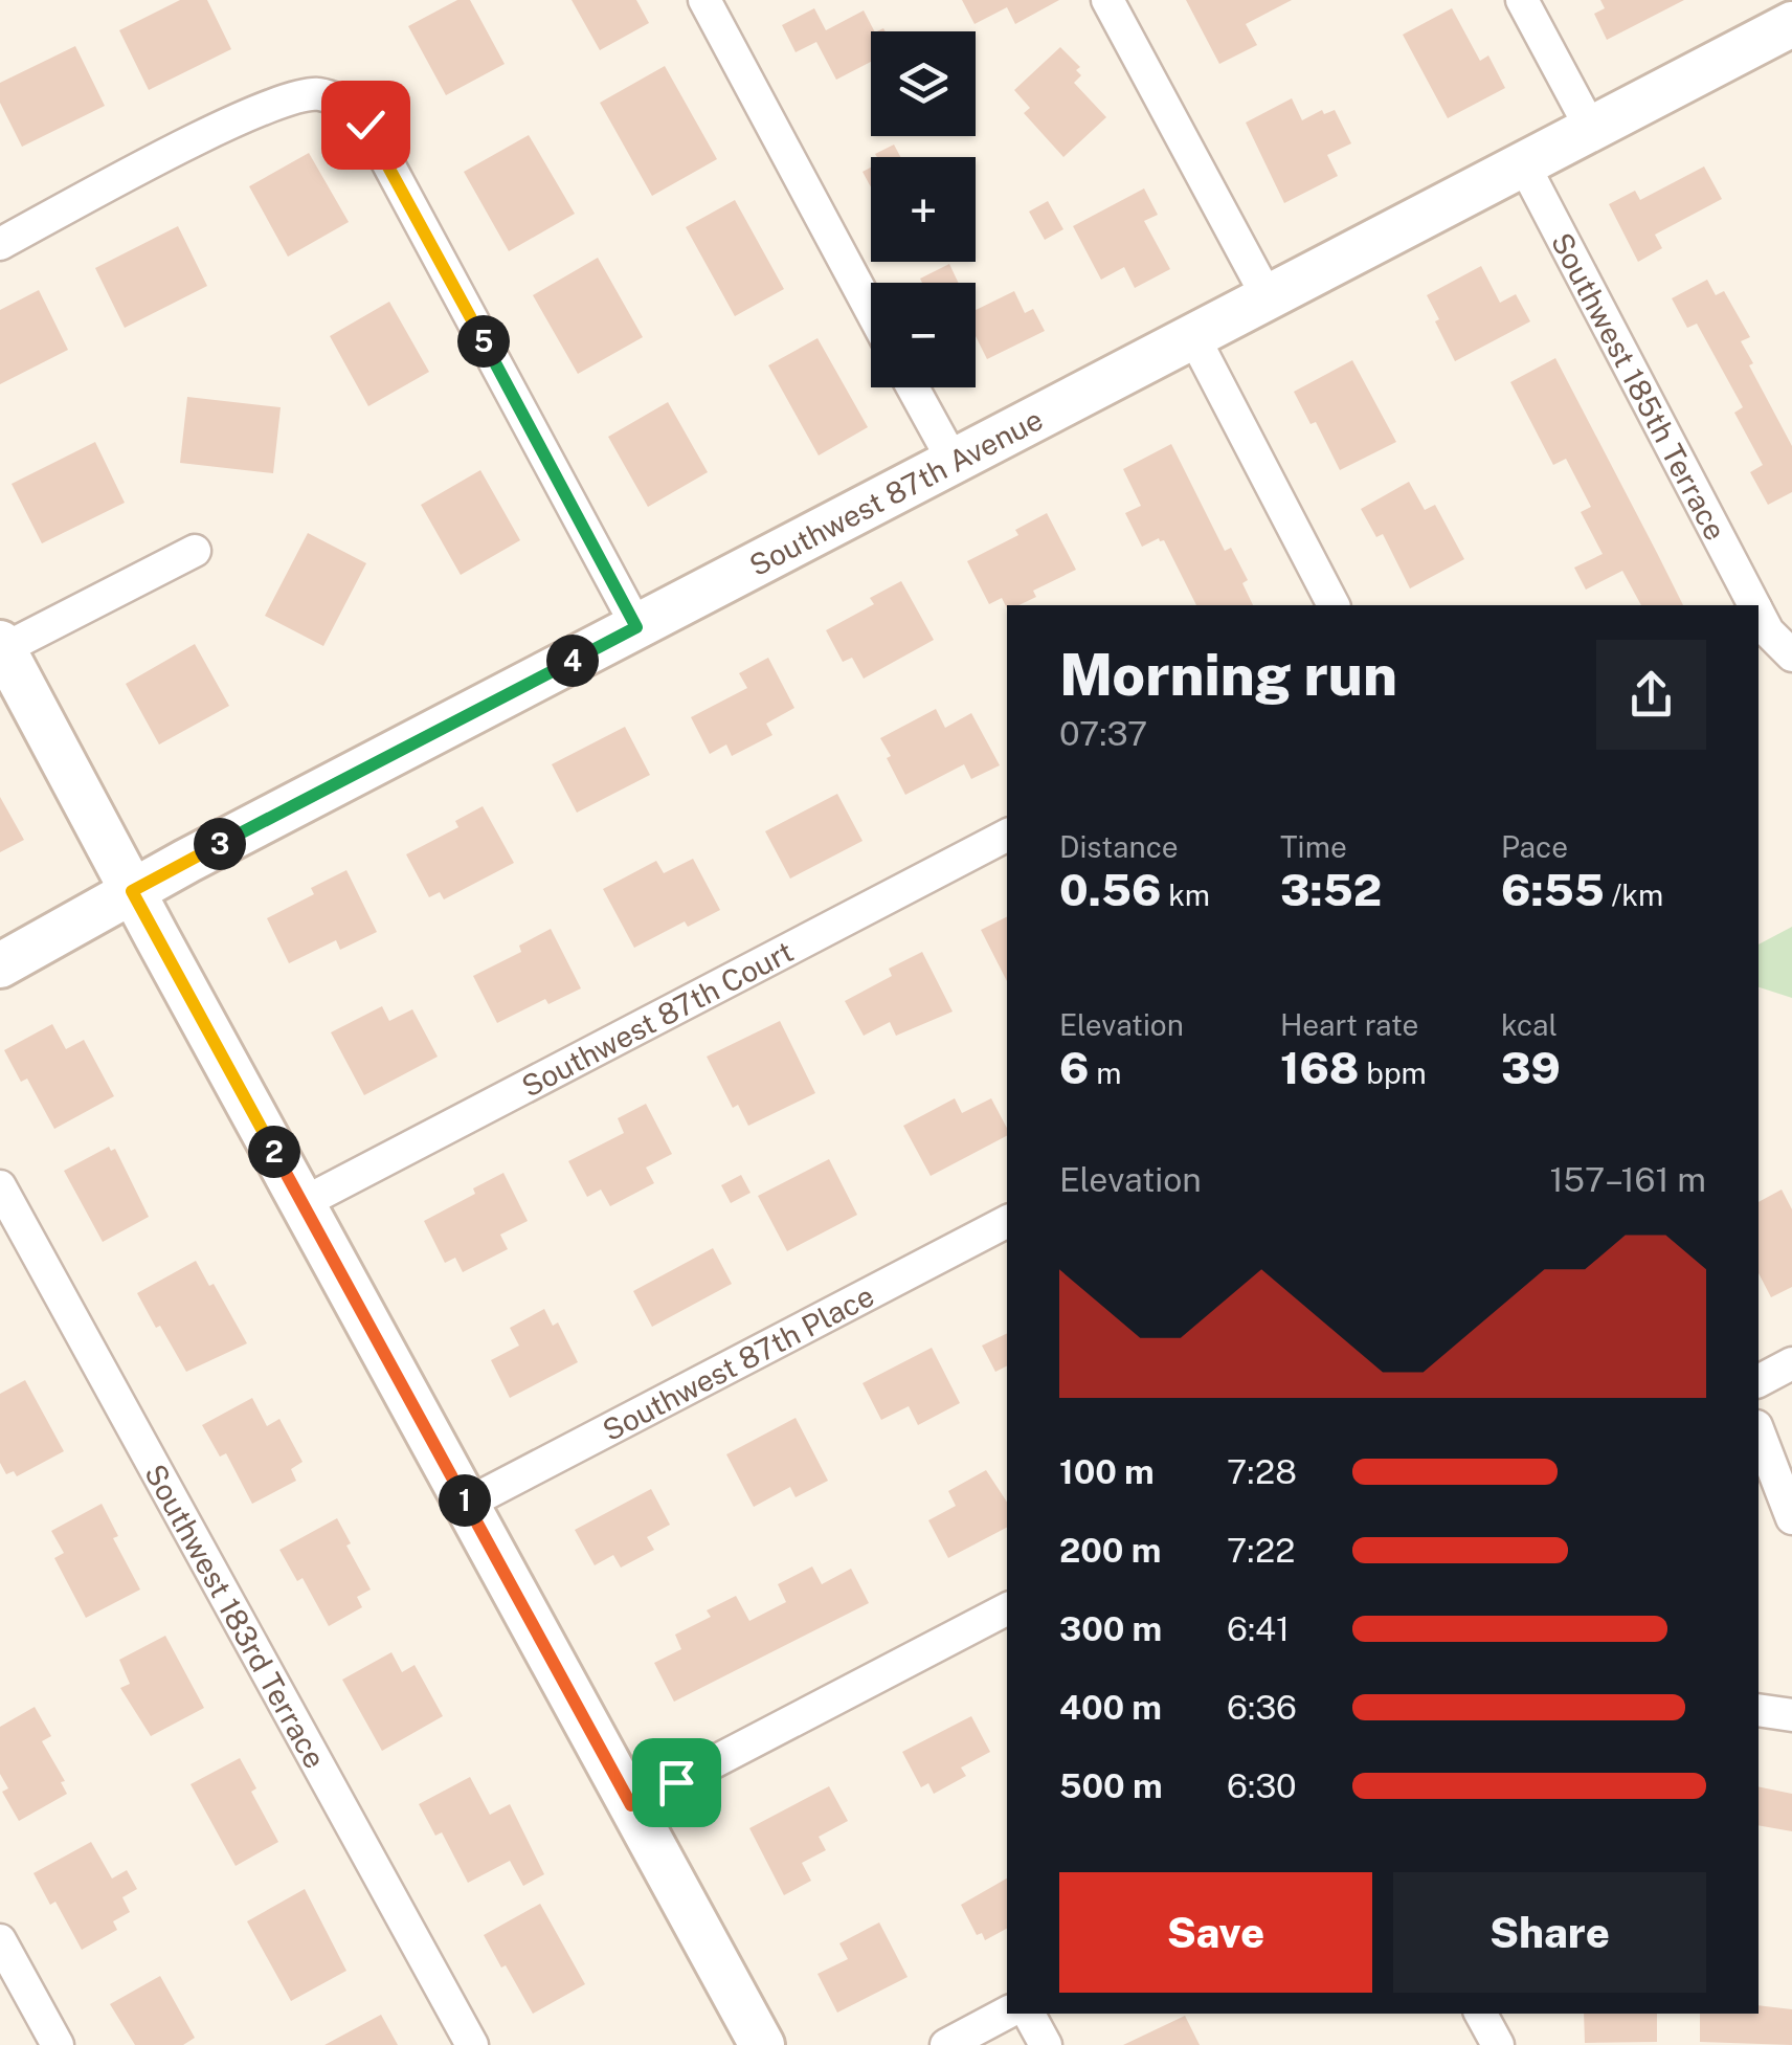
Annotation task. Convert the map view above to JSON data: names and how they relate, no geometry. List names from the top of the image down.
{
  "streets": {
    "street": [
      "Southwest 185th Terrace",
      "Southwest 87th Avenue",
      "Southwest 87th Court",
      "Southwest 87th Place",
      "Southwest 183rd Terrace"
    ]
  },
  "crossings": [
    ["Southwest 185th Terrace", "Southwest 87th Avenue"]
  ],
  "page": {
    "map_buttons": ["+", "−"],
    "pins": [
      "5",
      "4",
      "3",
      "2",
      "1"
    ],
    "heading": ["Morning run", "07:37"],
    "stats": [
      ["Distance", "0.56 km"],
      ["Time", "3:52"],
      ["Pace", "6:55 /km"],
      ["Elevation", "6 m"],
      ["Heart rate", "168 bpm"],
      ["kcal", "39"]
    ],
    "chart": ["Elevation", "157–161 m"],
    "list": [
      {
        "name": "100 m",
        "note": "7:28"
      },
      {
        "name": "200 m",
        "note": "7:22"
      },
      {
        "name": "300 m",
        "note": "6:41"
      },
      {
        "name": "400 m",
        "note": "6:36"
      },
      {
        "name": "500 m",
        "note": "6:30"
      }
    ],
    "buttons": ["Save", "Share"]
  }
}
